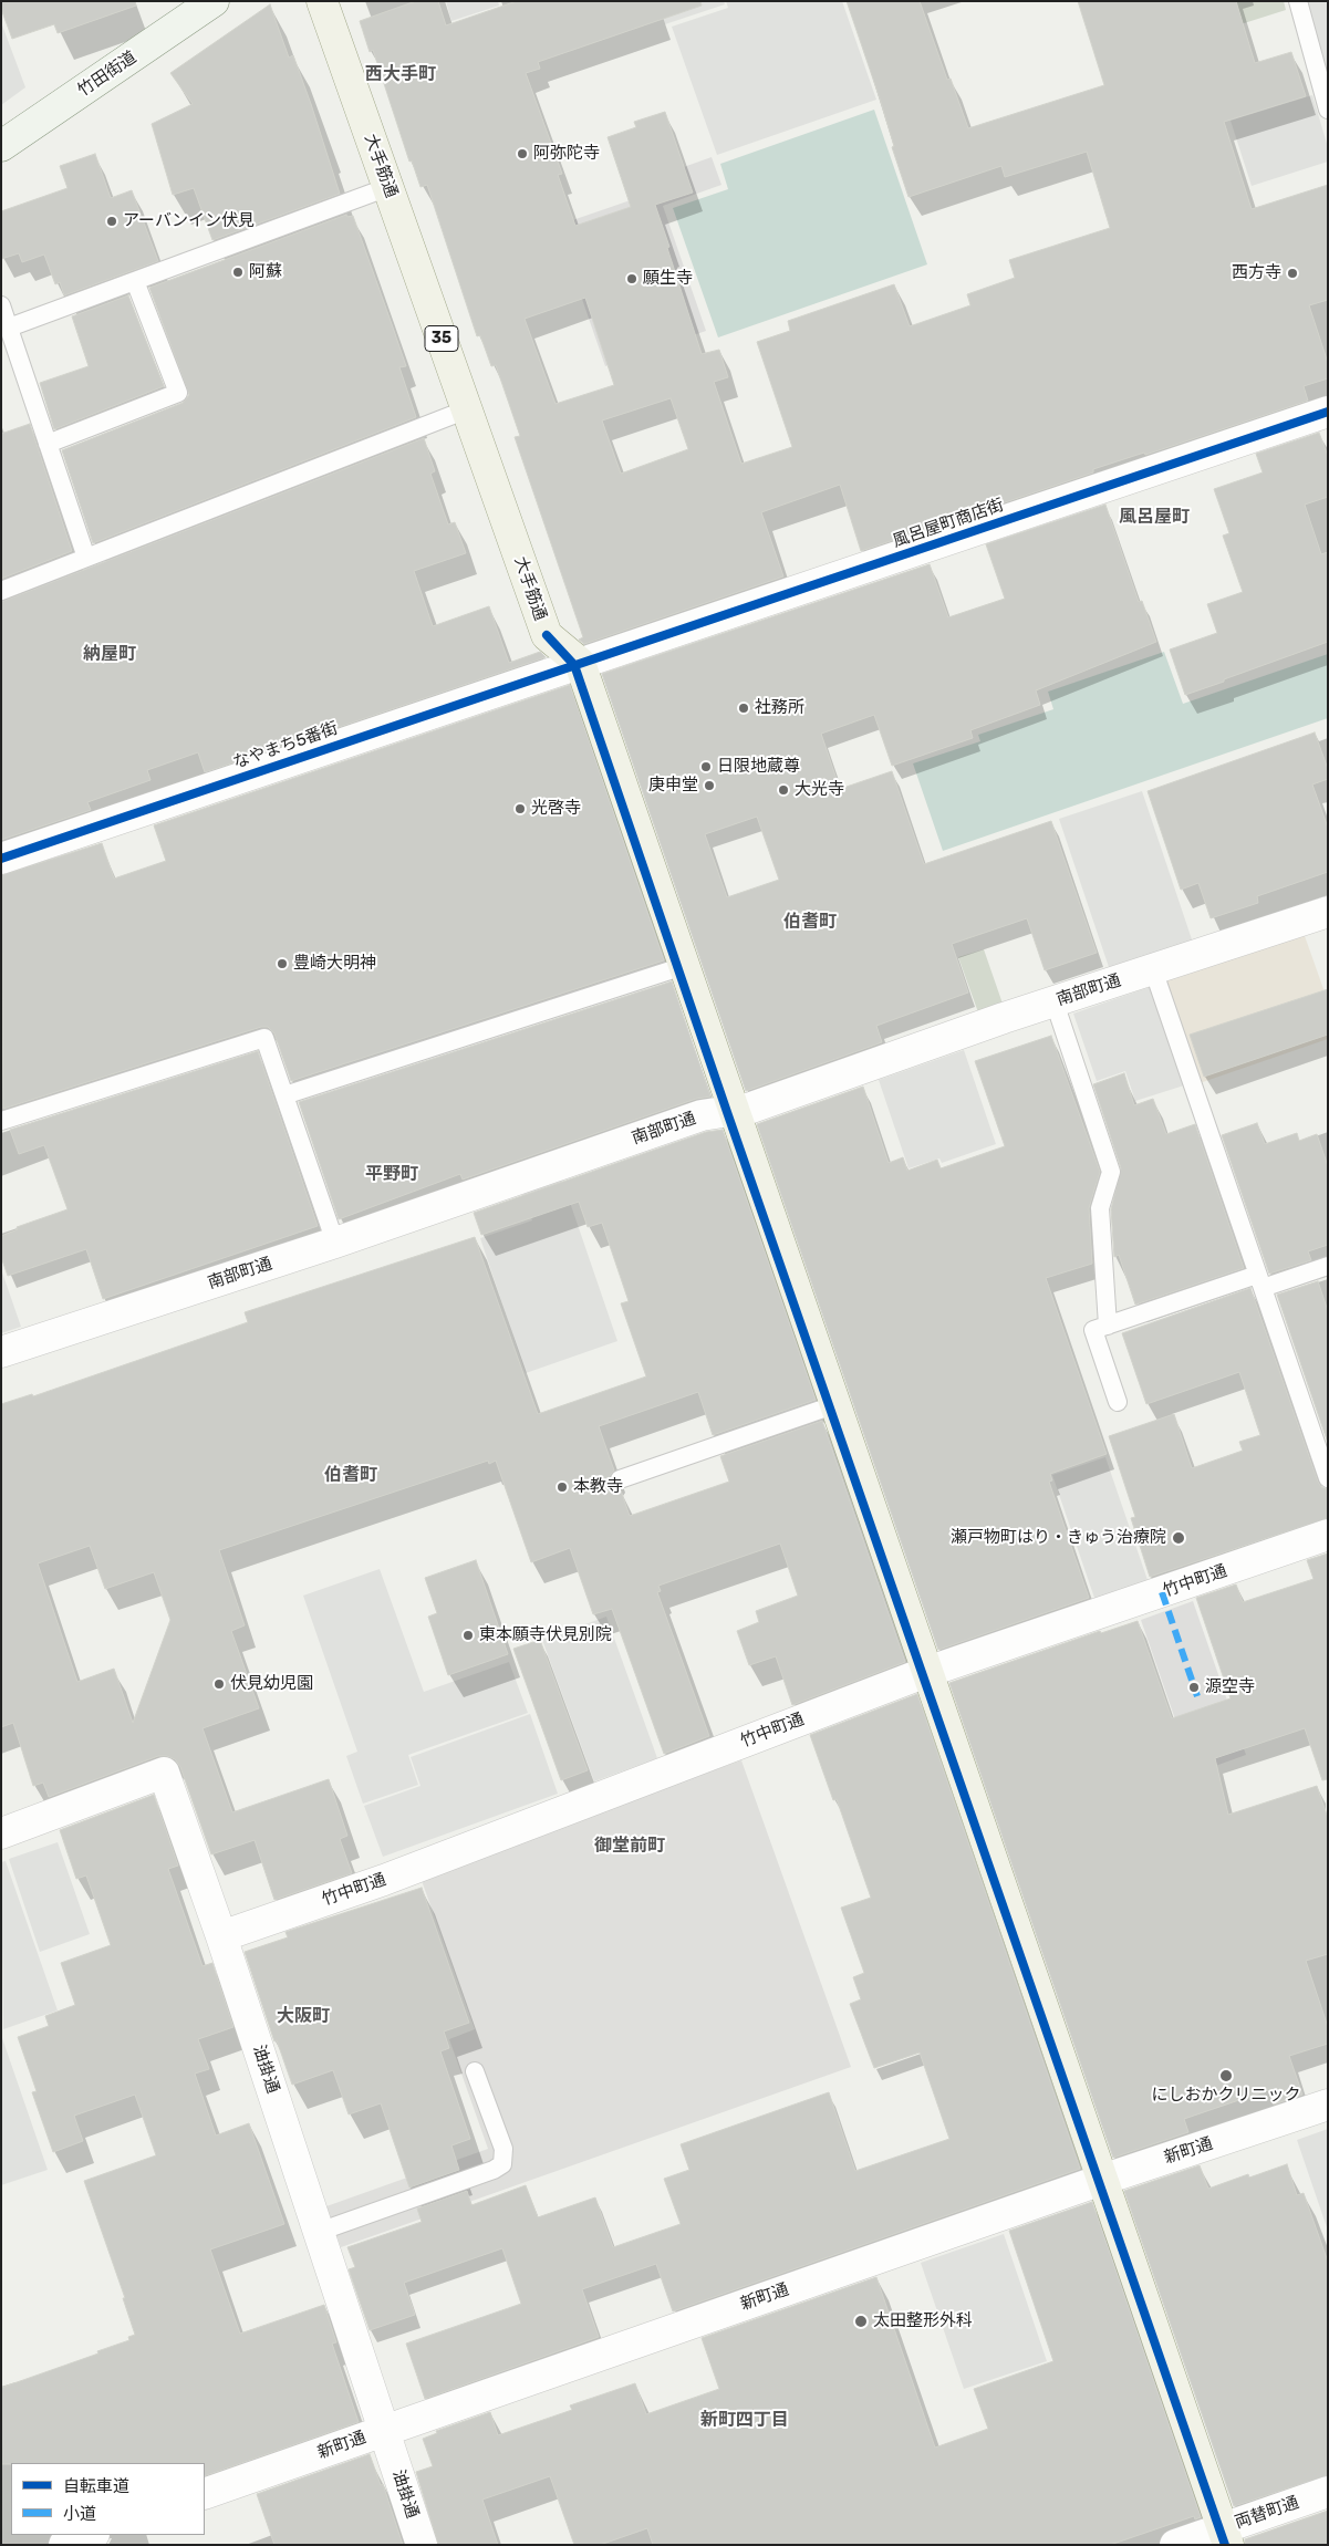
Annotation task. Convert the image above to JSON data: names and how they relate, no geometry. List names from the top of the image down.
{
  "streets": {
    "main road": ["竹田街道", "大手筋通", "35"],
    "street": [
      "風呂屋町商店街",
      "なやまち5番街",
      "南部町通",
      "竹中町通",
      "油掛通",
      "新町通",
      "両替町通"
    ]
  },
  "crossings": [
    ["大手筋通", "風呂屋町商店街"],
    ["大手筋通", "なやまち5番街"],
    ["風呂屋町商店街", "なやまち5番街"],
    ["竹中町通", "油掛通"],
    ["油掛通", "新町通"]
  ],
  "districts": [
    "西大手町",
    "風呂屋町",
    "納屋町",
    "伯耆町",
    "平野町",
    "伯耆町",
    "御堂前町",
    "大阪町",
    "新町四丁目"
  ],
  "places": [
    "阿弥陀寺",
    "アーバンイン伏見",
    "阿蘇",
    "西方寺",
    "願生寺",
    "社務所",
    "日限地蔵尊",
    "庚申堂",
    "大光寺",
    "光啓寺",
    "豊崎大明神",
    "本教寺",
    "瀬戸物町はり・きゅう治療院",
    "東本願寺伏見別院",
    "伏見幼児園",
    "源空寺",
    "にしおかクリニック",
    "太田整形外科"
  ],
  "legend": ["自転車道", "小道"]
}
